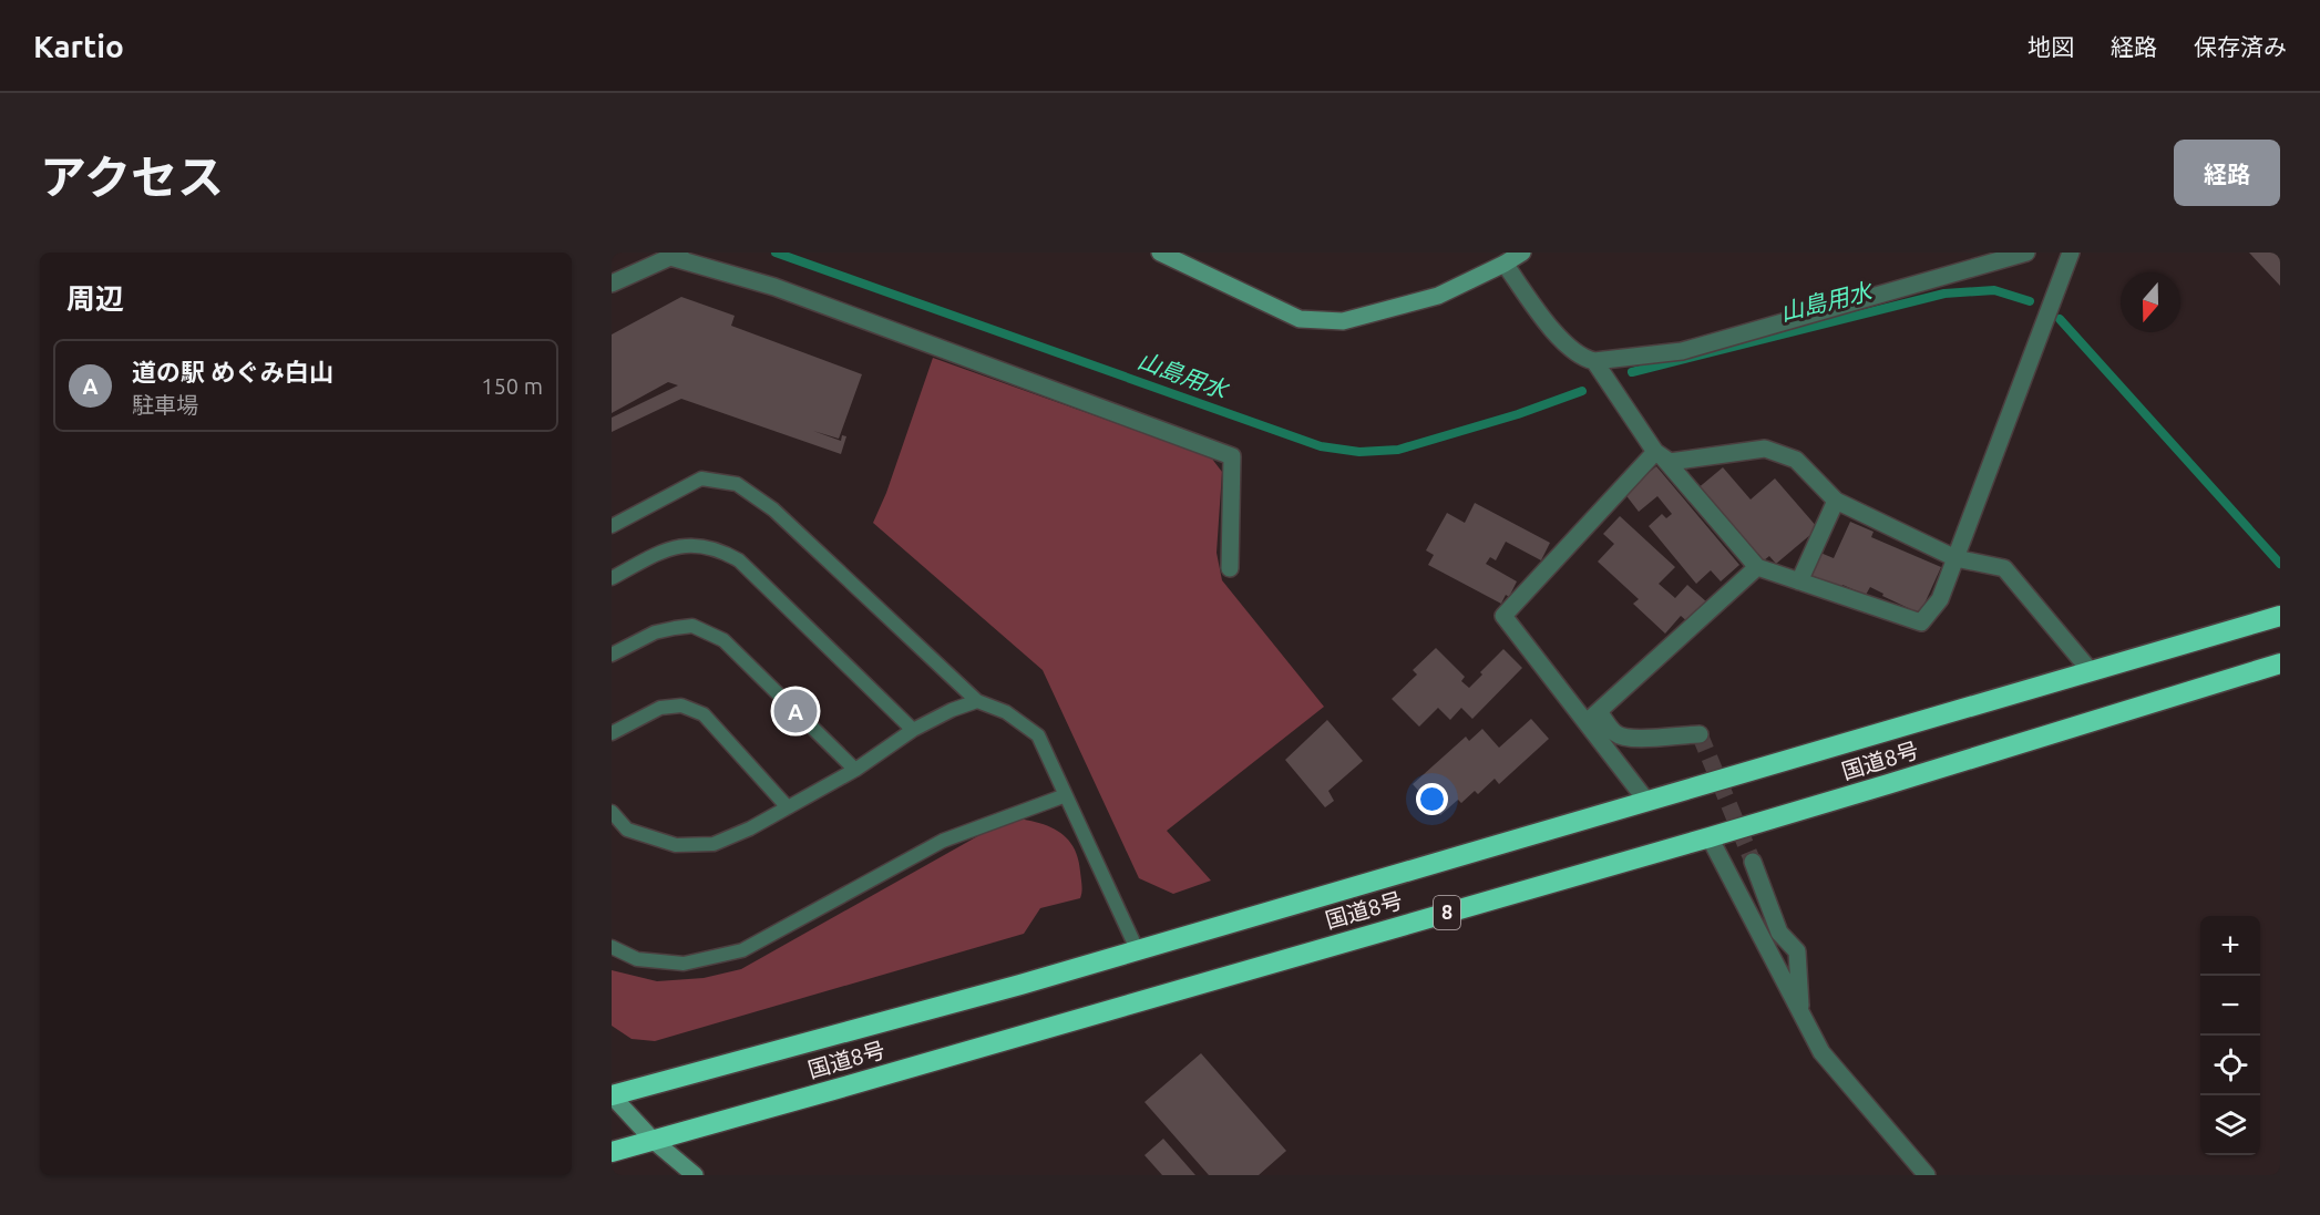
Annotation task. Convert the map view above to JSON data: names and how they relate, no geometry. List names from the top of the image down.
{
  "streets": {
    "highway": ["国道8号", "8"]
  },
  "water": ["山島用水"],
  "north": "bottom",
  "page": {
    "header": "Kartio",
    "nav": ["地図", "経路", "保存済み"],
    "title": "アクセス",
    "buttons": "経路",
    "heading": "周辺",
    "list": [
      {
        "mark": "A",
        "name": "道の駅 めぐみ白山",
        "note": "駐車場",
        "value": "150 m"
      }
    ],
    "pins": "A",
    "map_buttons": ["+", "−"]
  }
}
